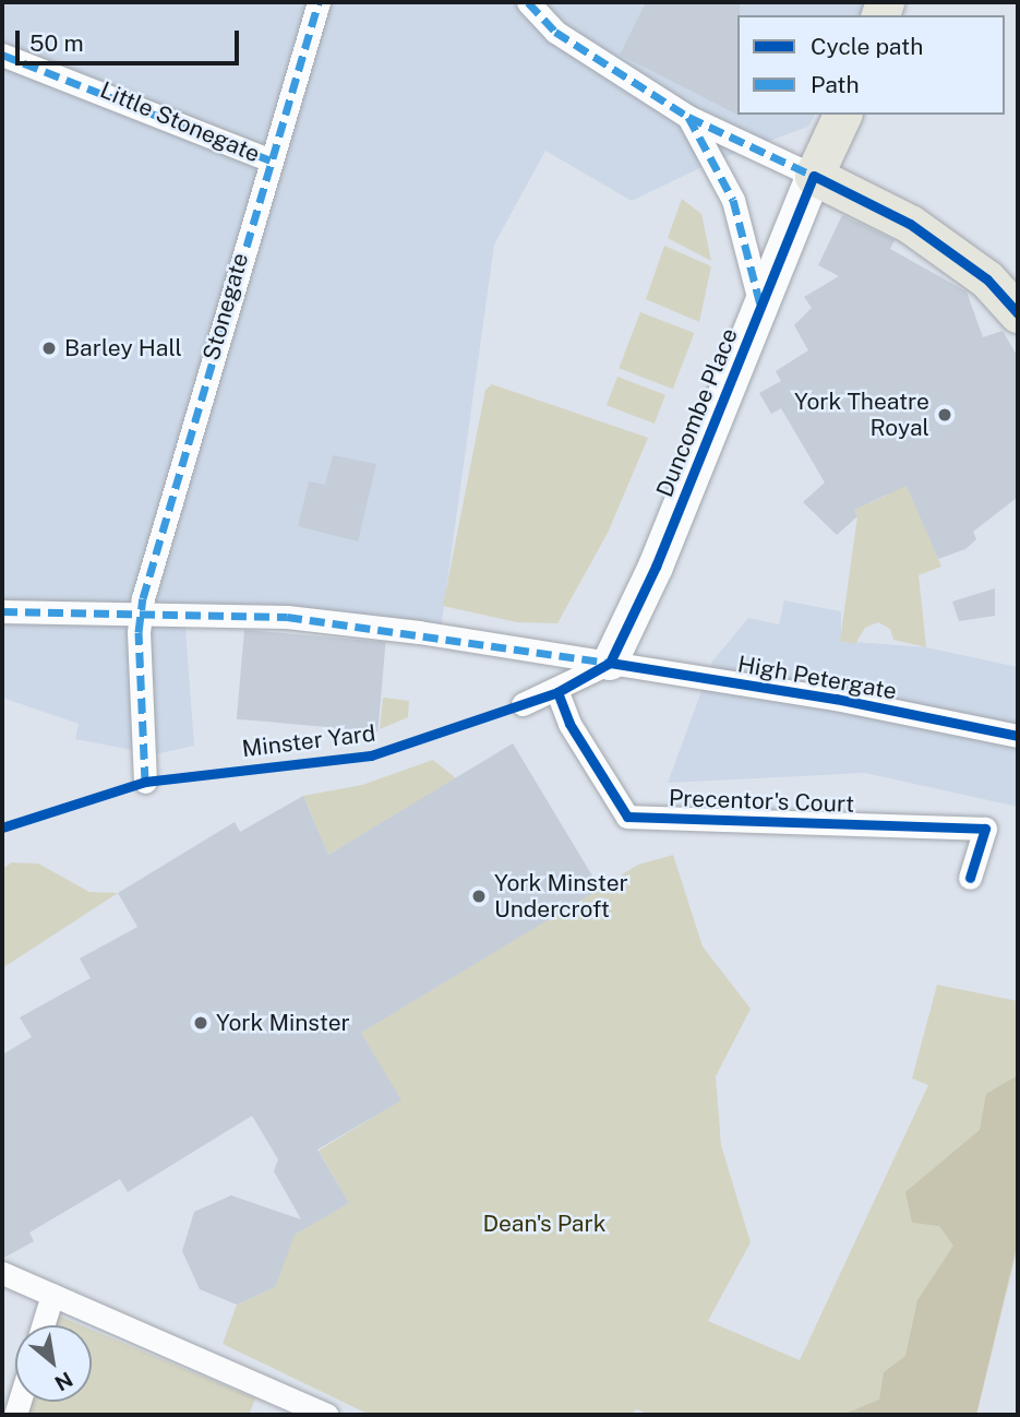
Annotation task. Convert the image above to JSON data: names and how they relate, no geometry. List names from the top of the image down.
{
  "streets": {
    "street": [
      "Little Stonegate",
      "Stonegate",
      "Duncombe Place",
      "High Petergate",
      "Precentor's Court"
    ],
    "cycle path": ["Minster Yard"]
  },
  "crossings": [
    ["Little Stonegate", "Stonegate"],
    ["Stonegate", "High Petergate"],
    ["Duncombe Place", "High Petergate"]
  ],
  "parks": ["Dean's Park"],
  "places": [
    "Barley Hall",
    "York Theatre Royal",
    "York Minster Undercroft",
    "York Minster"
  ],
  "legend": ["Cycle path", "Path"],
  "scale_bar": "50 m",
  "north": "bottom right"
}
